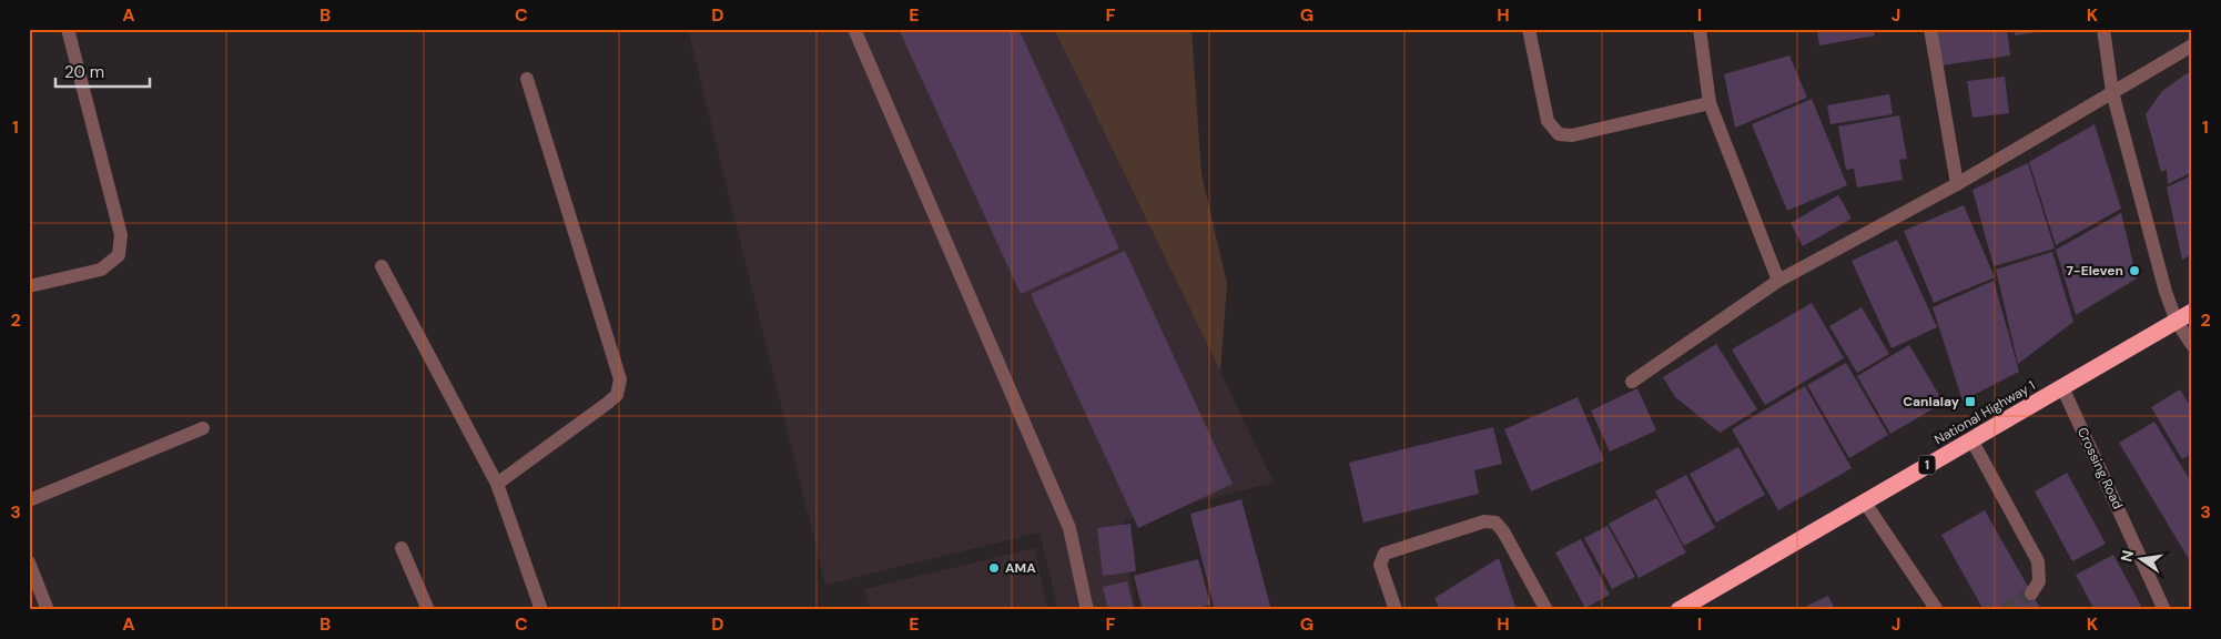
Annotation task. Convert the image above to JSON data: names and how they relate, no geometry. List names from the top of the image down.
{
  "streets": {
    "highway": ["National Highway 1", "1"],
    "street": ["Crossing Road"]
  },
  "crossings": [
    ["National Highway 1", "Crossing Road"]
  ],
  "places": {
    "other": ["7-Eleven", "AMA"],
    "transit": ["Canlalay"]
  },
  "scale_bar": "20 m",
  "north": "left",
  "grid": {
    "columns": [
      "A",
      "B",
      "C",
      "D",
      "E",
      "F",
      "G",
      "H",
      "I",
      "J",
      "K"
    ],
    "rows": ["1", "2", "3"]
  }
}
